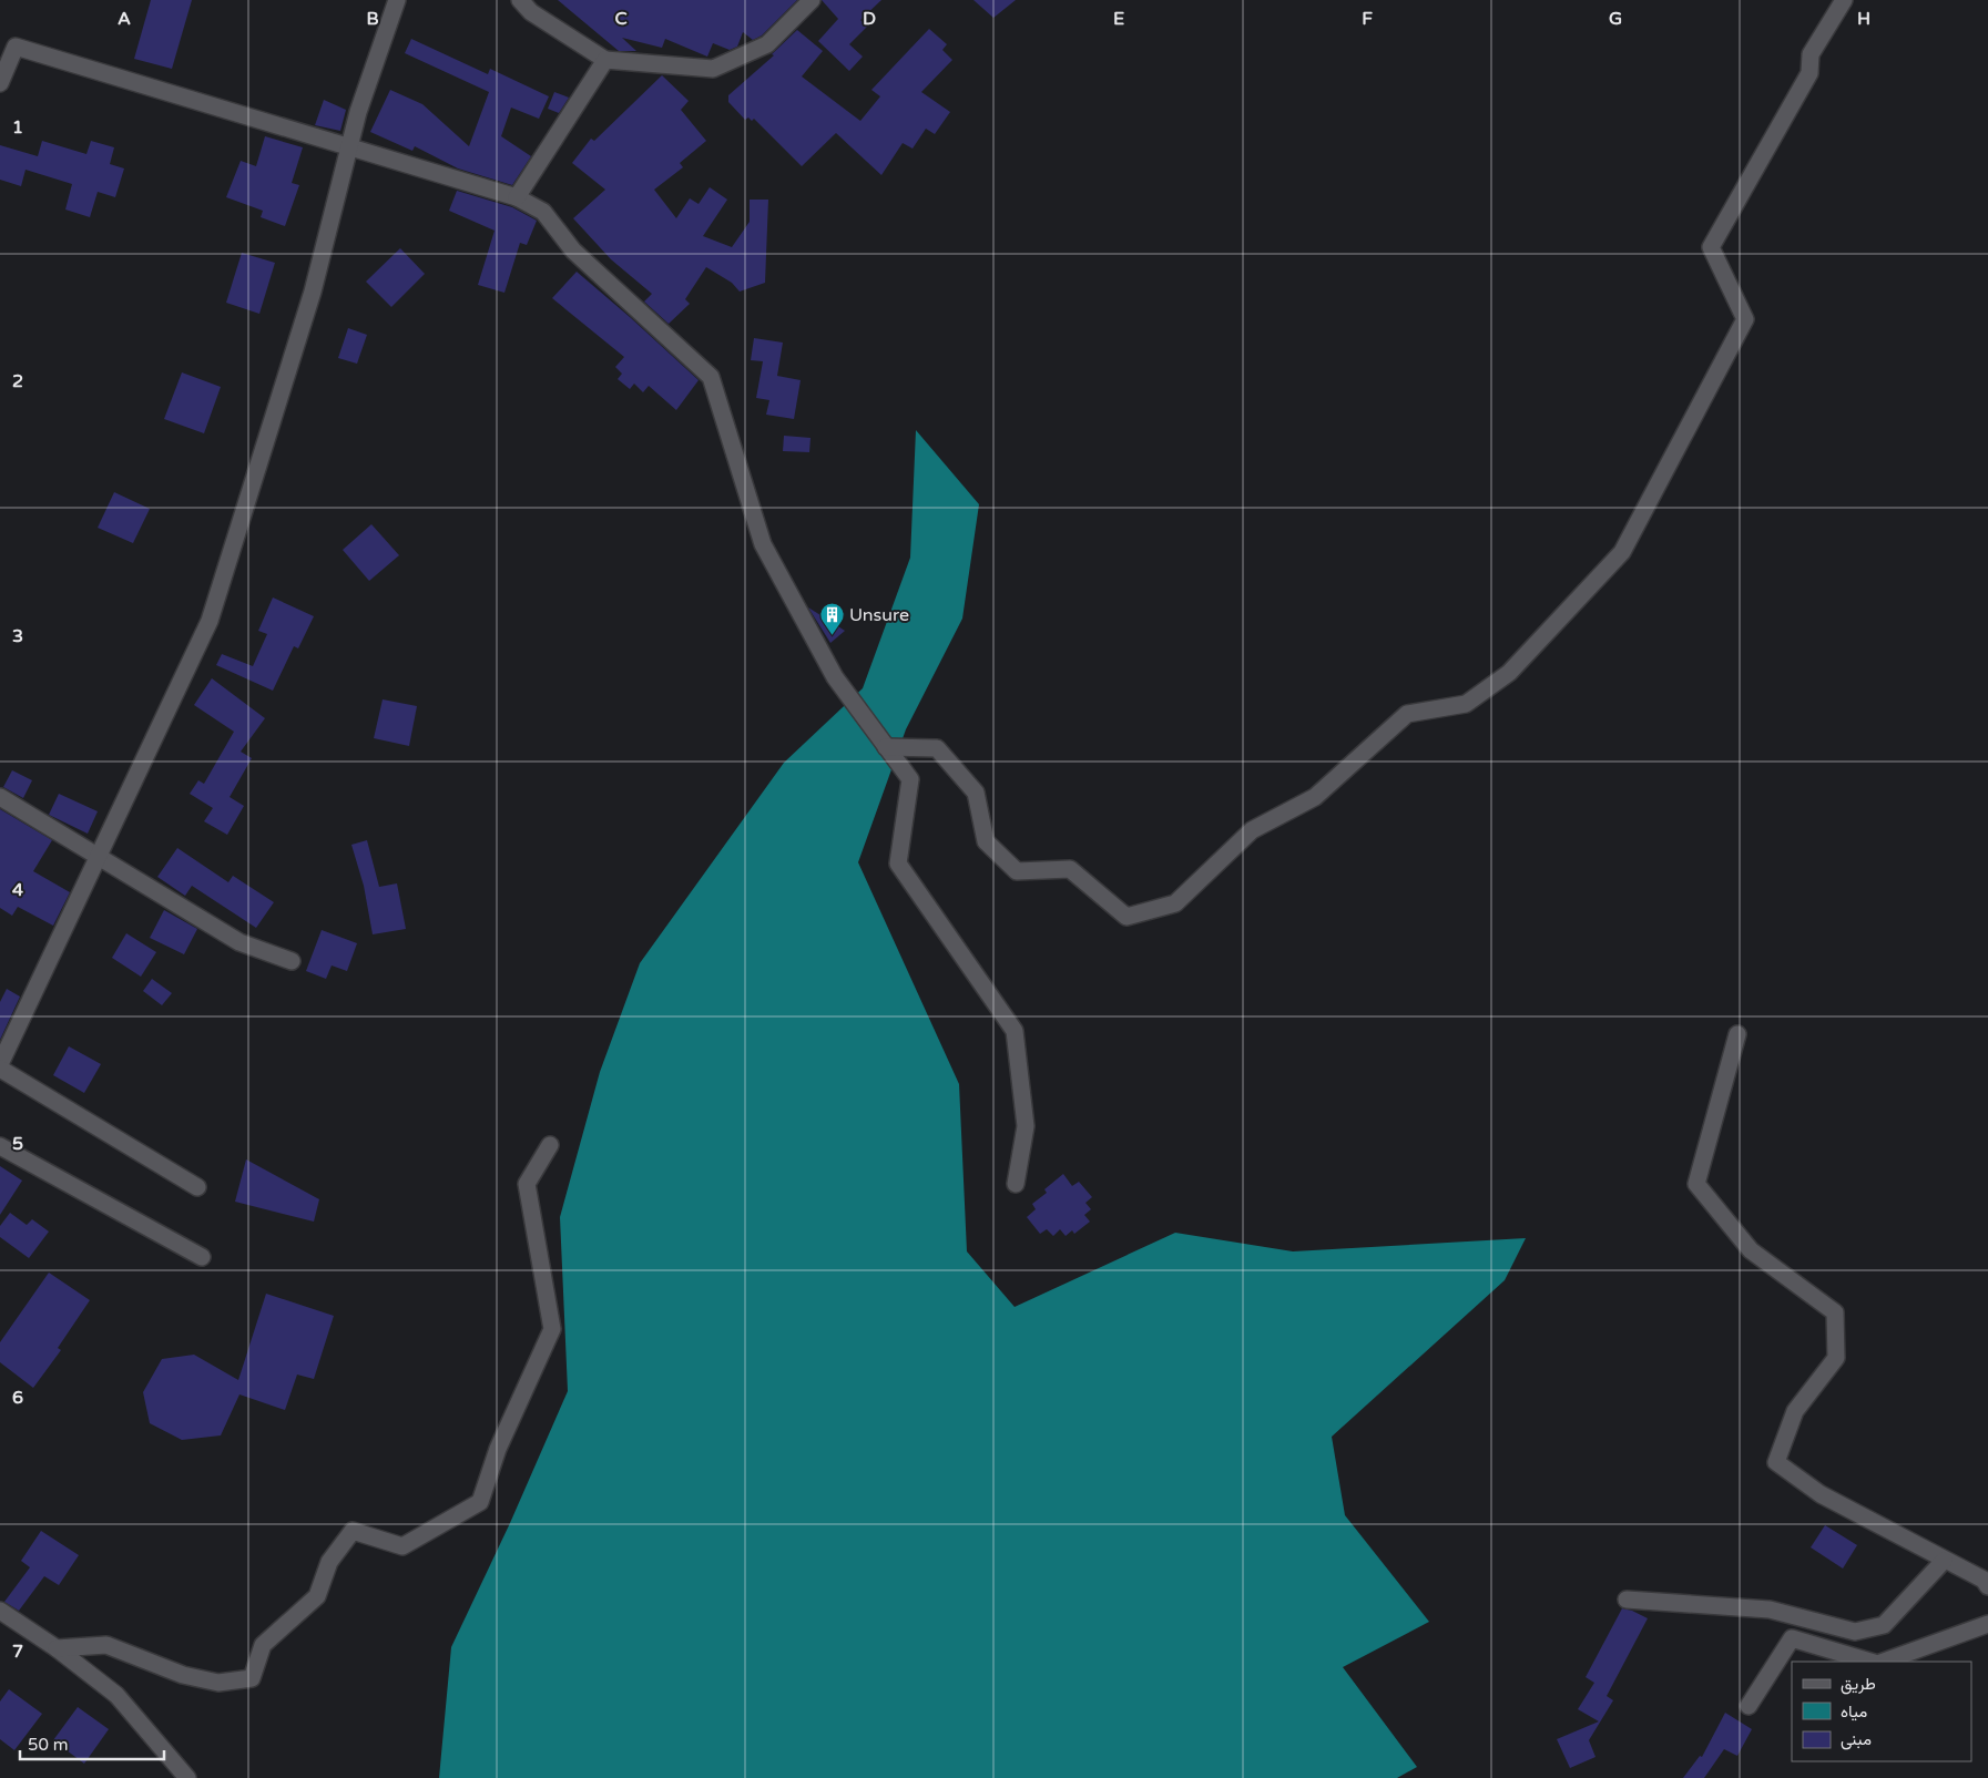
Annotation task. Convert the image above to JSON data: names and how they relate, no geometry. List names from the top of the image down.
{
  "places": {
    "building": ["Unsure"]
  },
  "legend": ["طريق", "مياه", "مبنى"],
  "scale_bar": "50 m",
  "grid": {
    "columns": [
      "A",
      "B",
      "C",
      "D",
      "E",
      "F",
      "G",
      "H"
    ],
    "rows": [
      "1",
      "2",
      "3",
      "4",
      "5",
      "6",
      "7"
    ]
  }
}
